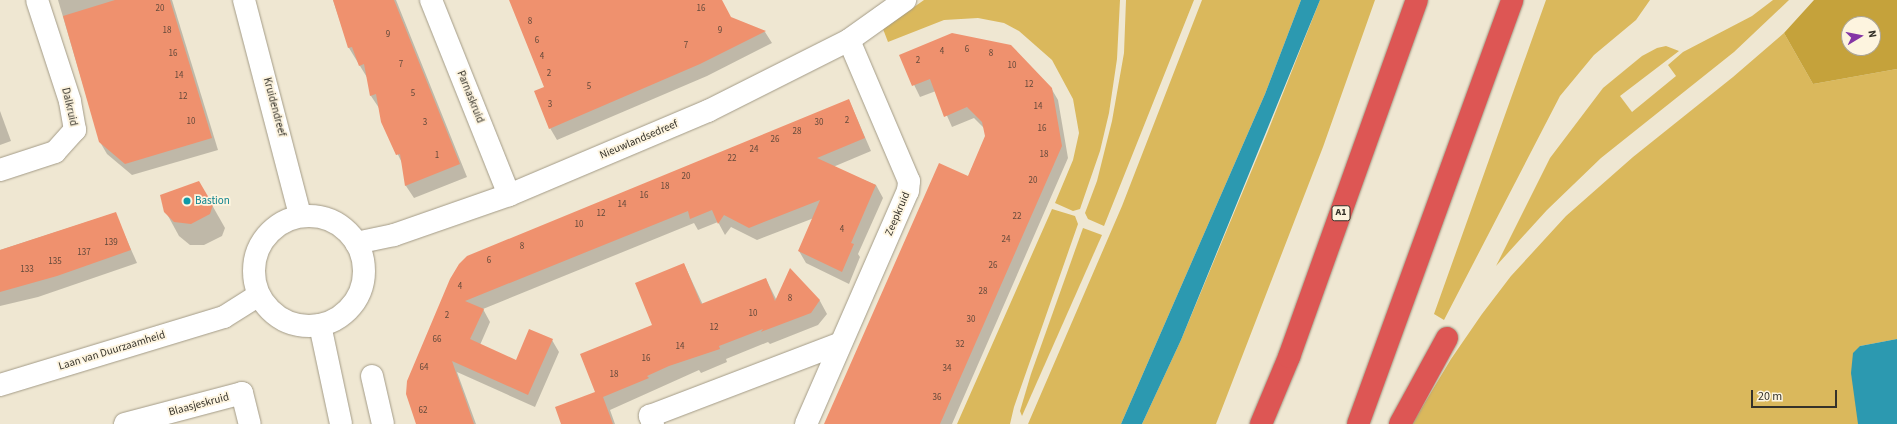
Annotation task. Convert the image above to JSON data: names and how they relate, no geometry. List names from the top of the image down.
{
  "streets": {
    "highway": ["A1"],
    "street": [
      "Parnaskruid",
      "Dalkruid",
      "Kruidendreef",
      "Nieuwlandsedreef",
      "Zeepkruid",
      "Laan van Duurzaamheid",
      "Blaasjeskruid"
    ]
  },
  "crossings": [
    ["Parnaskruid", "Nieuwlandsedreef"],
    ["Kruidendreef", "Nieuwlandsedreef"],
    ["Kruidendreef", "Laan van Duurzaamheid"],
    ["Nieuwlandsedreef", "Zeepkruid"],
    ["Nieuwlandsedreef", "Laan van Duurzaamheid"]
  ],
  "places": ["Bastion"],
  "house_numbers": [
    "20",
    "16",
    "8",
    "18",
    "9",
    "9",
    "6",
    "7",
    "6",
    "4",
    "16",
    "8",
    "4",
    "2",
    "7",
    "10",
    "2",
    "14",
    "12",
    "5",
    "5",
    "12",
    "3",
    "14",
    "2",
    "10",
    "3",
    "30",
    "16",
    "28",
    "26",
    "24",
    "18",
    "1",
    "22",
    "20",
    "20",
    "18",
    "16",
    "14",
    "12",
    "22",
    "10",
    "4",
    "24",
    "139",
    "8",
    "137",
    "6",
    "135",
    "26",
    "133",
    "4",
    "28",
    "8",
    "10",
    "2",
    "30",
    "12",
    "66",
    "32",
    "14",
    "16",
    "64",
    "34",
    "18",
    "36",
    "62"
  ],
  "scale_bar": "20 m",
  "north": "right"
}
